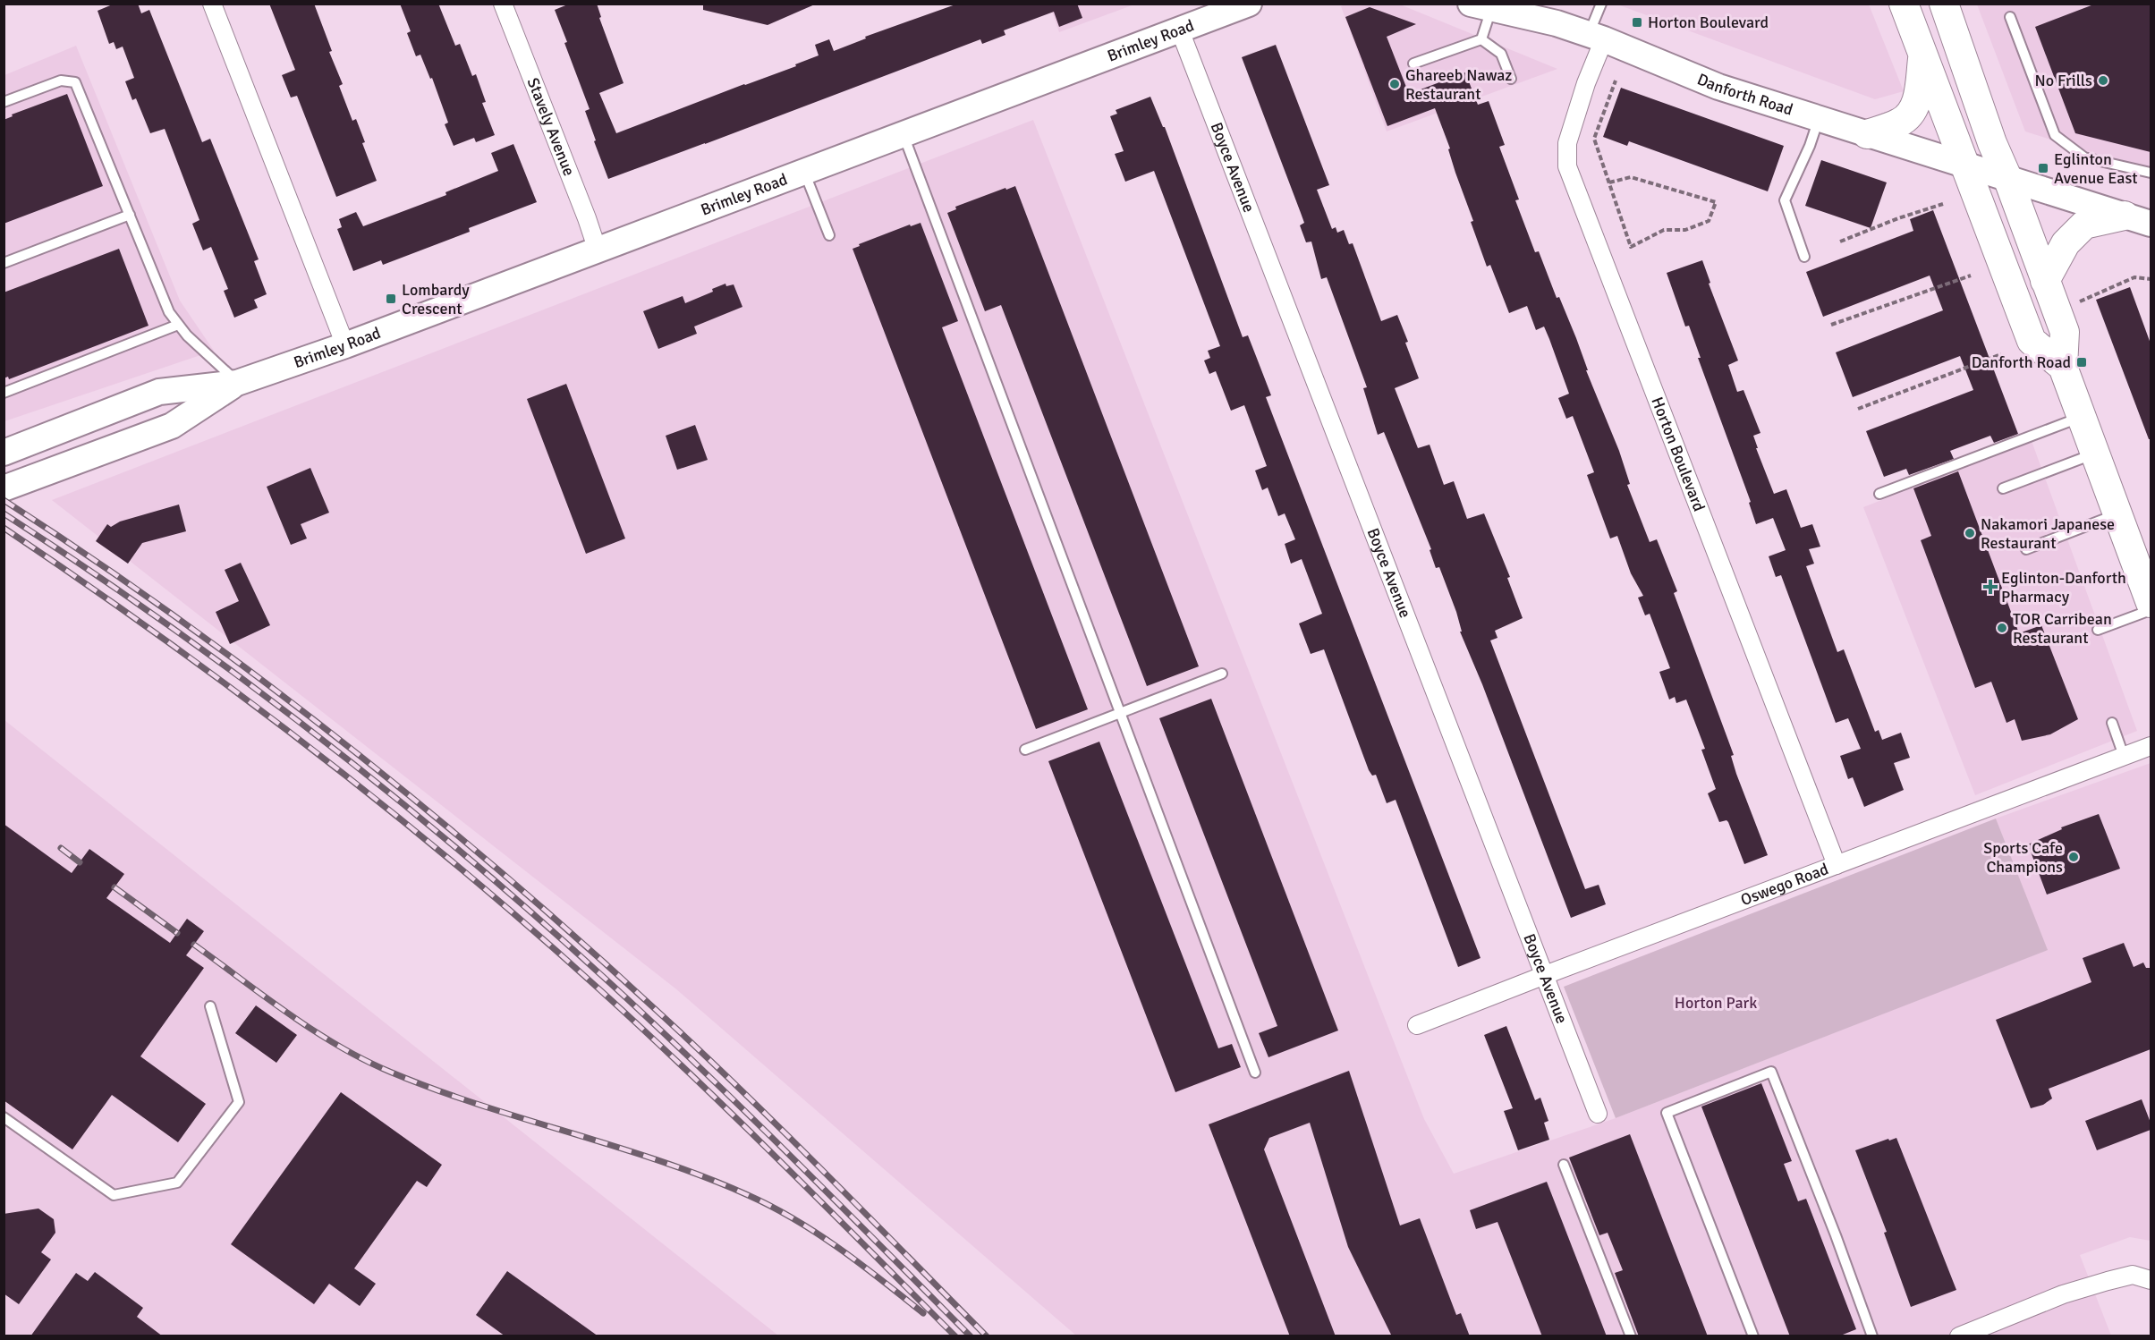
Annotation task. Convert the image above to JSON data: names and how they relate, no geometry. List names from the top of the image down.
{
  "streets": {
    "main road": ["Brimley Road", "Danforth Road"],
    "street": [
      "Stavely Avenue",
      "Boyce Avenue",
      "Horton Boulevard",
      "Oswego Road"
    ]
  },
  "crossings": [
    ["Brimley Road", "Stavely Avenue"],
    ["Brimley Road", "Boyce Avenue"],
    ["Danforth Road", "Horton Boulevard"],
    ["Boyce Avenue", "Oswego Road"],
    ["Horton Boulevard", "Oswego Road"]
  ],
  "parks": ["Horton Park"],
  "places": {
    "transit": [
      "Horton Boulevard",
      "Eglinton Avenue East",
      "Lombardy Crescent",
      "Danforth Road"
    ],
    "other": [
      "No Frills",
      "Ghareeb Nawaz Restaurant",
      "Nakamori Japanese Restaurant",
      "TOR Carribean Restaurant",
      "Sports Cafe Champions"
    ],
    "health": ["Eglinton-Danforth Pharmacy"]
  }
}
